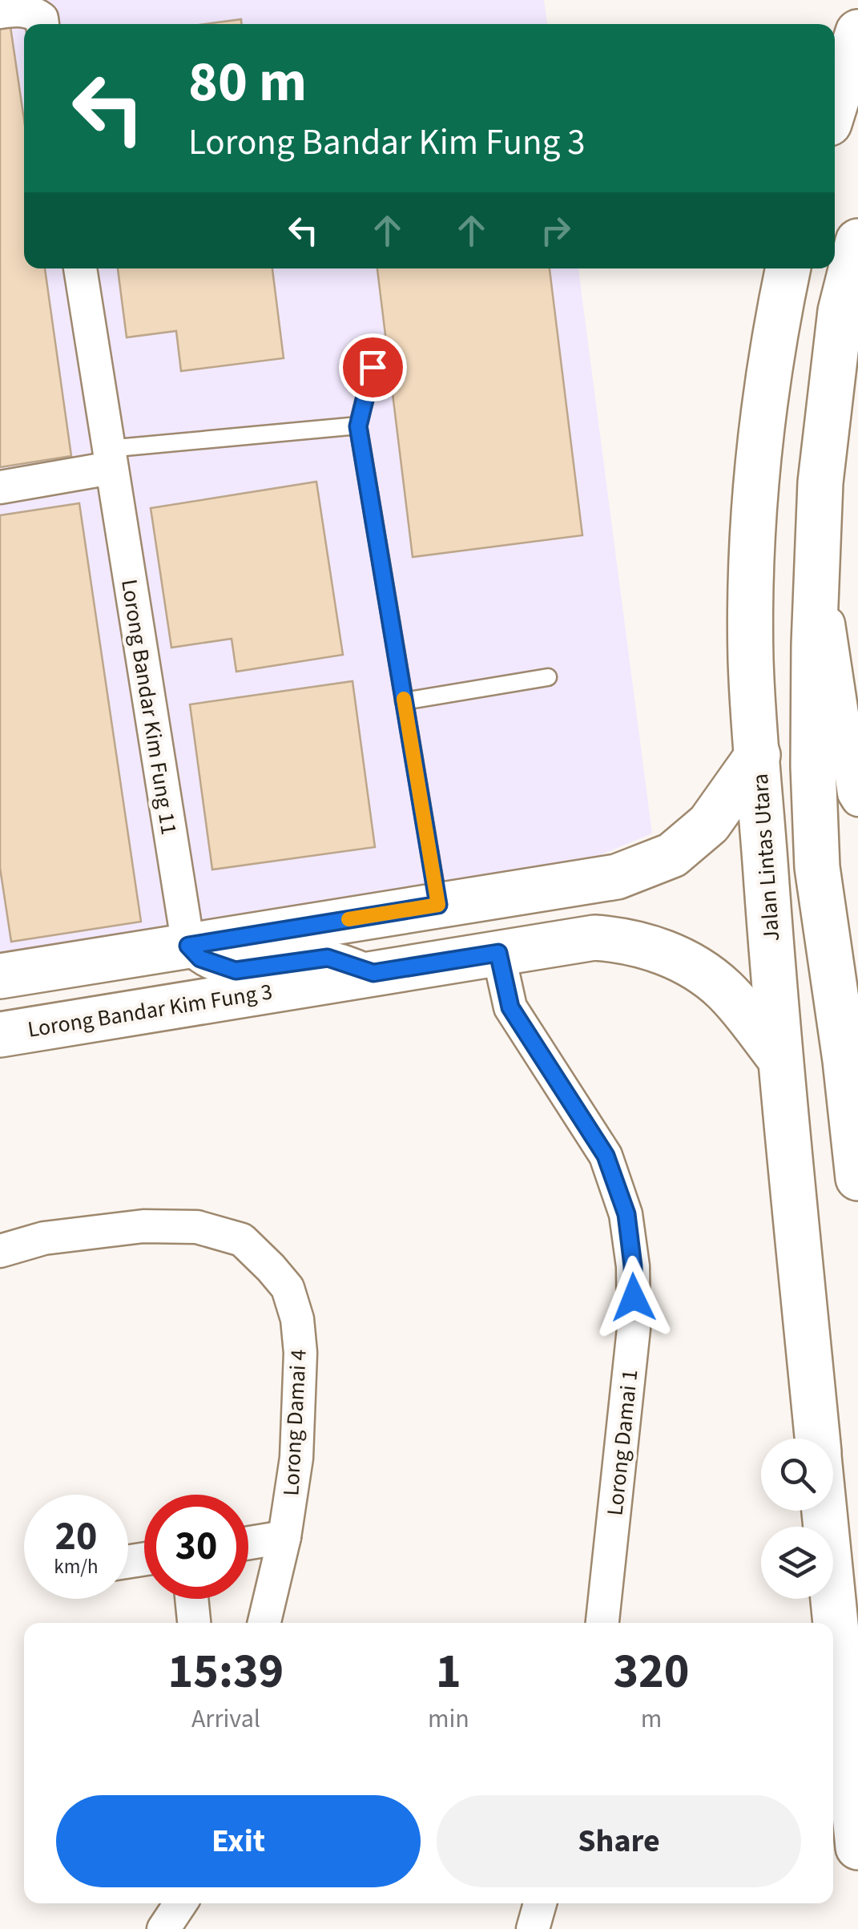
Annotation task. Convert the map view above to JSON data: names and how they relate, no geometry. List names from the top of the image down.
{
  "streets": {
    "main road": ["Jalan Lintas Utara", "Lorong Bandar Kim Fung 3"],
    "street": ["Lorong Bandar Kim Fung 11", "Lorong Damai 4", "Lorong Damai 1"]
  },
  "crossings": [
    ["Jalan Lintas Utara", "Lorong Bandar Kim Fung 3"],
    ["Lorong Bandar Kim Fung 3", "Lorong Damai 1"]
  ],
  "page": {
    "turn": ["80 m", "Lorong Bandar Kim Fung 3"],
    "speed": "20 km/h",
    "limit": "30",
    "eta": [
      "15:39",
      "Arrival",
      "1",
      "min",
      "320",
      "m"
    ],
    "buttons": ["Exit", "Share"]
  }
}
